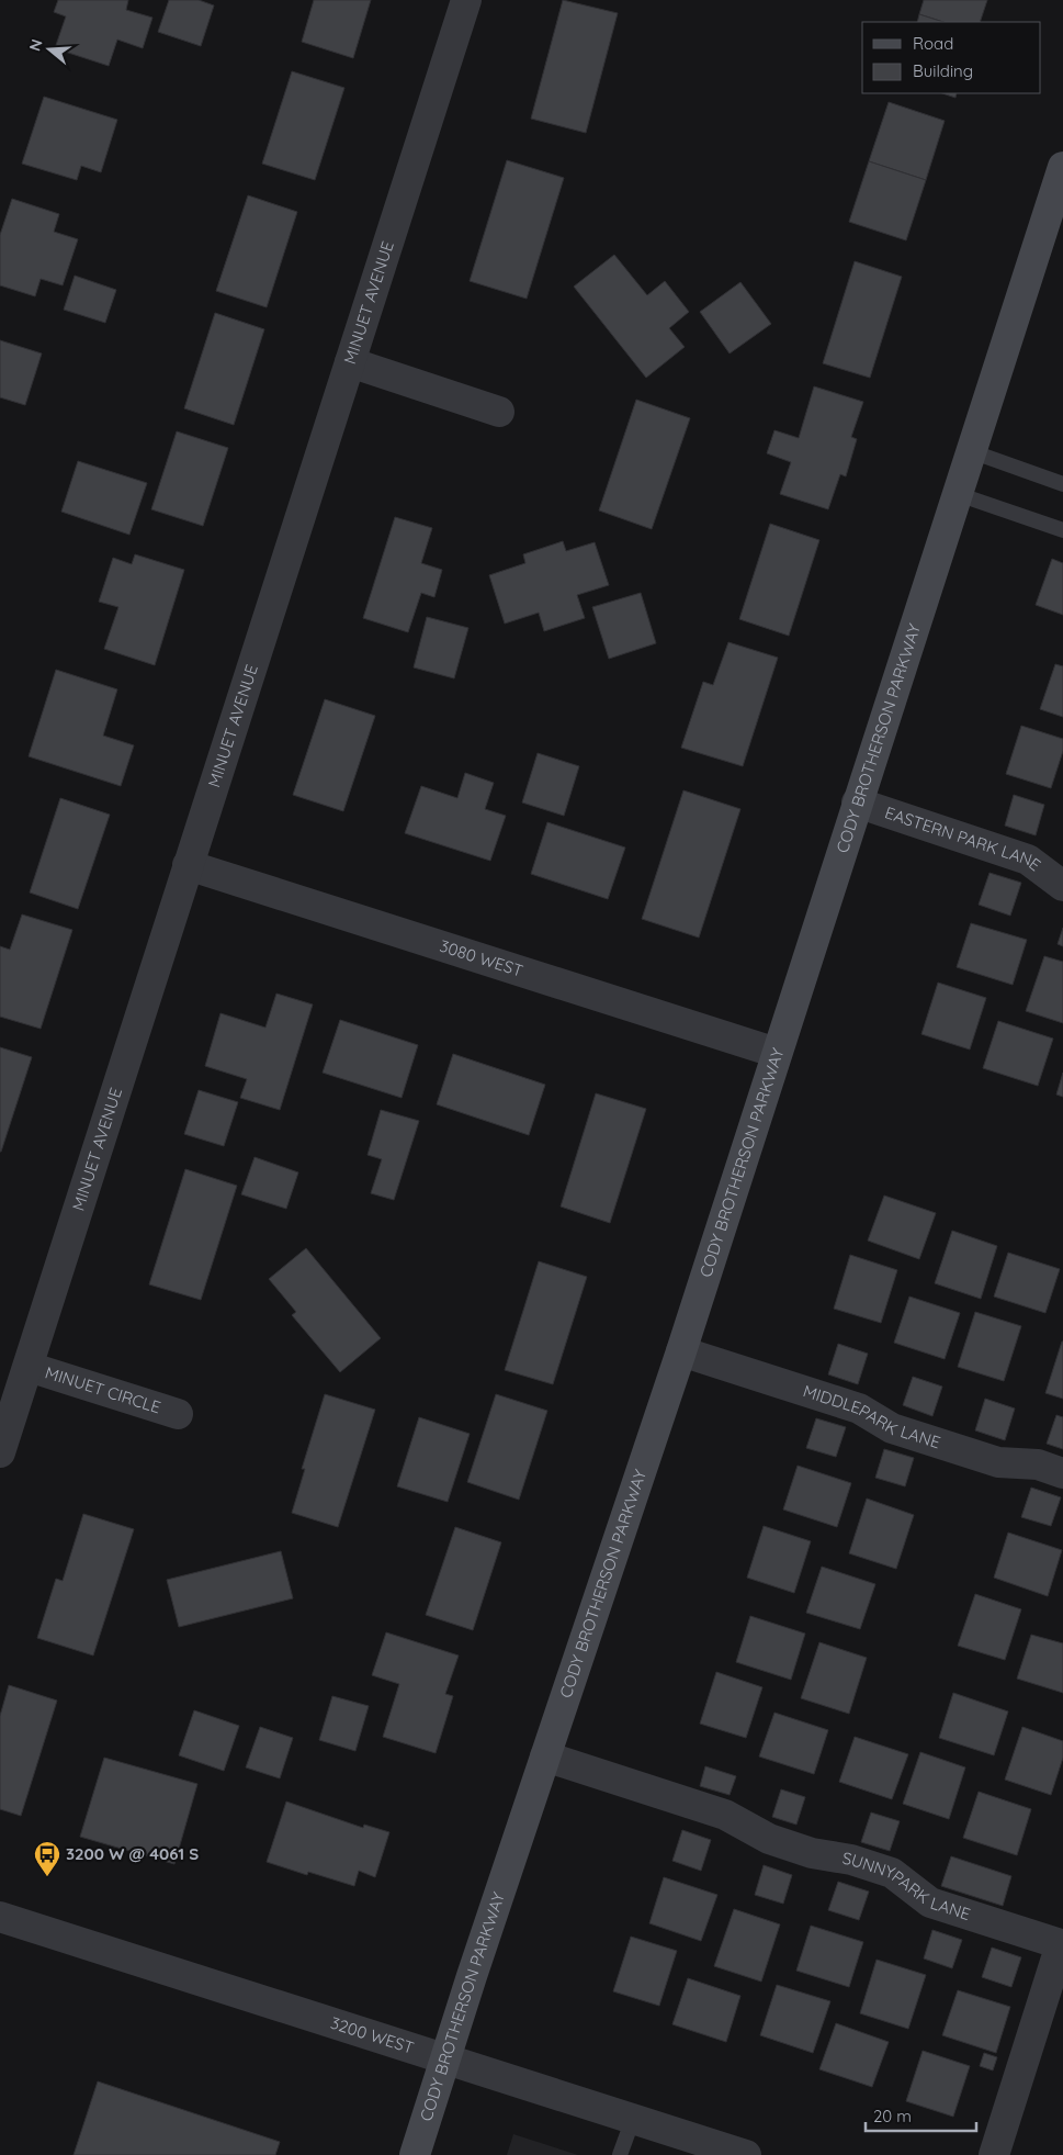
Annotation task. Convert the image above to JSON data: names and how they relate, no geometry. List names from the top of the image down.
{
  "streets": {
    "main road": ["CODY BROTHERSON PARKWAY"],
    "street": [
      "MINUET AVENUE",
      "EASTERN PARK LANE",
      "3080 WEST",
      "MINUET CIRCLE",
      "MIDDLEPARK LANE",
      "SUNNYPARK LANE",
      "3200 WEST"
    ]
  },
  "crossings": [
    ["MINUET AVENUE", "3080 WEST"],
    ["MINUET AVENUE", "MINUET CIRCLE"],
    ["CODY BROTHERSON PARKWAY", "EASTERN PARK LANE"],
    ["CODY BROTHERSON PARKWAY", "3080 WEST"],
    ["CODY BROTHERSON PARKWAY", "MIDDLEPARK LANE"],
    ["CODY BROTHERSON PARKWAY", "SUNNYPARK LANE"],
    ["CODY BROTHERSON PARKWAY", "3200 WEST"]
  ],
  "places": {
    "bus stop": ["3200 W @ 4061 S"]
  },
  "legend": ["Road", "Building"],
  "scale_bar": "20 m",
  "north": "left"
}
